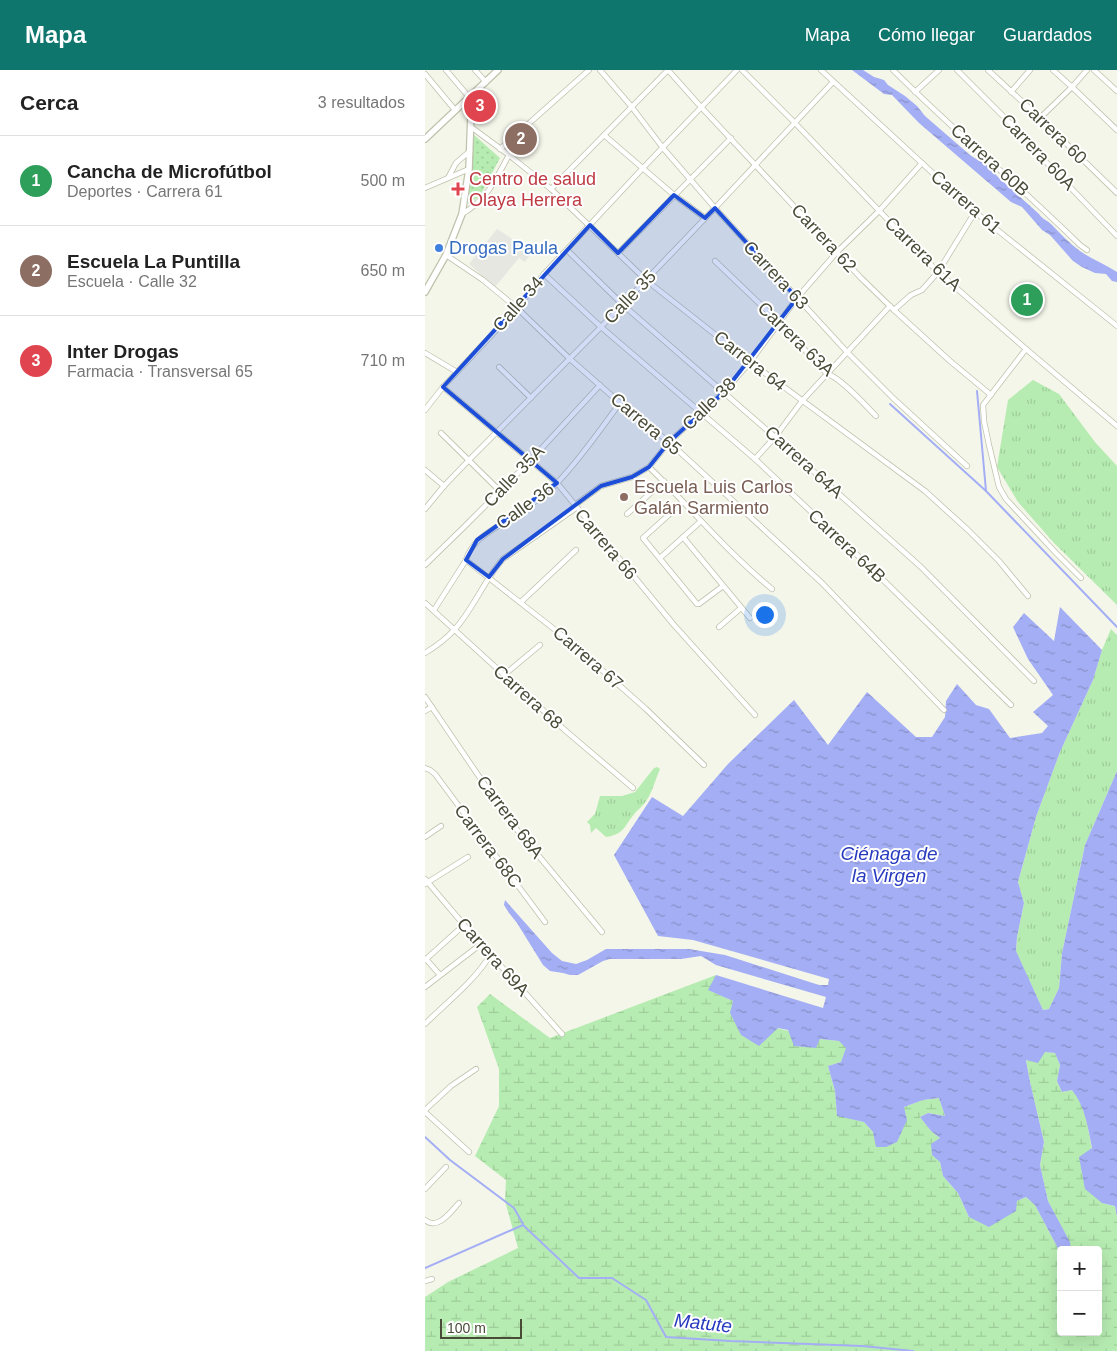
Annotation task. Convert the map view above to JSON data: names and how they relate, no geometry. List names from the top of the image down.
{
  "streets": {
    "street": [
      "Carrera 60",
      "Carrera 60A",
      "Carrera 60B",
      "Carrera 61",
      "Carrera 62",
      "Carrera 61A",
      "Carrera 63",
      "Calle 35",
      "Calle 34",
      "Carrera 63A",
      "Carrera 64",
      "Calle 38",
      "Carrera 65",
      "Carrera 64A",
      "Calle 35A",
      "Calle 36",
      "Carrera 66",
      "Carrera 64B",
      "Carrera 67",
      "Carrera 68",
      "Carrera 68A",
      "Carrera 68C",
      "Carrera 69A"
    ]
  },
  "crossings": [
    ["Carrera 61", "Calle 35"],
    ["Carrera 61", "Calle 38"],
    ["Carrera 62", "Calle 35"],
    ["Carrera 62", "Calle 34"],
    ["Carrera 62", "Calle 38"],
    ["Carrera 61A", "Calle 35"],
    ["Carrera 61A", "Calle 38"],
    ["Carrera 63", "Calle 35"],
    ["Carrera 63", "Calle 34"],
    ["Carrera 63", "Calle 38"],
    ["Calle 35", "Carrera 64"],
    ["Calle 35", "Carrera 65"],
    ["Calle 35", "Carrera 64A"],
    ["Calle 35", "Carrera 66"],
    ["Calle 35", "Carrera 64B"],
    ["Calle 34", "Carrera 64"],
    ["Calle 34", "Carrera 65"],
    ["Calle 34", "Carrera 64A"],
    ["Calle 34", "Carrera 66"],
    ["Calle 34", "Carrera 64B"],
    ["Carrera 63A", "Calle 38"],
    ["Carrera 64", "Calle 38"],
    ["Calle 38", "Carrera 65"],
    ["Calle 38", "Carrera 64A"],
    ["Calle 38", "Carrera 66"],
    ["Calle 38", "Carrera 64B"],
    ["Calle 38", "Carrera 67"],
    ["Calle 38", "Carrera 68"],
    ["Carrera 65", "Calle 35A"],
    ["Carrera 65", "Calle 36"],
    ["Calle 35A", "Carrera 66"],
    ["Calle 36", "Carrera 66"],
    ["Calle 36", "Carrera 67"],
    ["Calle 36", "Carrera 68"]
  ],
  "water": ["Ciénaga de la Virgen", "Matute"],
  "places": {
    "health": ["Centro de salud Olaya Herrera"],
    "other": ["Drogas Paula", "Escuela Luis Carlos Galán Sarmiento"]
  },
  "scale_bar": "100 m",
  "page": {
    "header": "Mapa",
    "nav": ["Mapa", "Cómo llegar", "Guardados"],
    "heading": ["Cerca", "3 resultados"],
    "pins": ["3", "2", "1"],
    "list": [
      {
        "mark": "1",
        "name": "Cancha de Microfútbol",
        "note": "Deportes · Carrera 61",
        "value": "500 m"
      },
      {
        "mark": "2",
        "name": "Escuela La Puntilla",
        "note": "Escuela · Calle 32",
        "value": "650 m"
      },
      {
        "mark": "3",
        "name": "Inter Drogas",
        "note": "Farmacia · Transversal 65",
        "value": "710 m"
      }
    ],
    "map_buttons": ["+", "−"],
    "scale": "100 m"
  }
}
